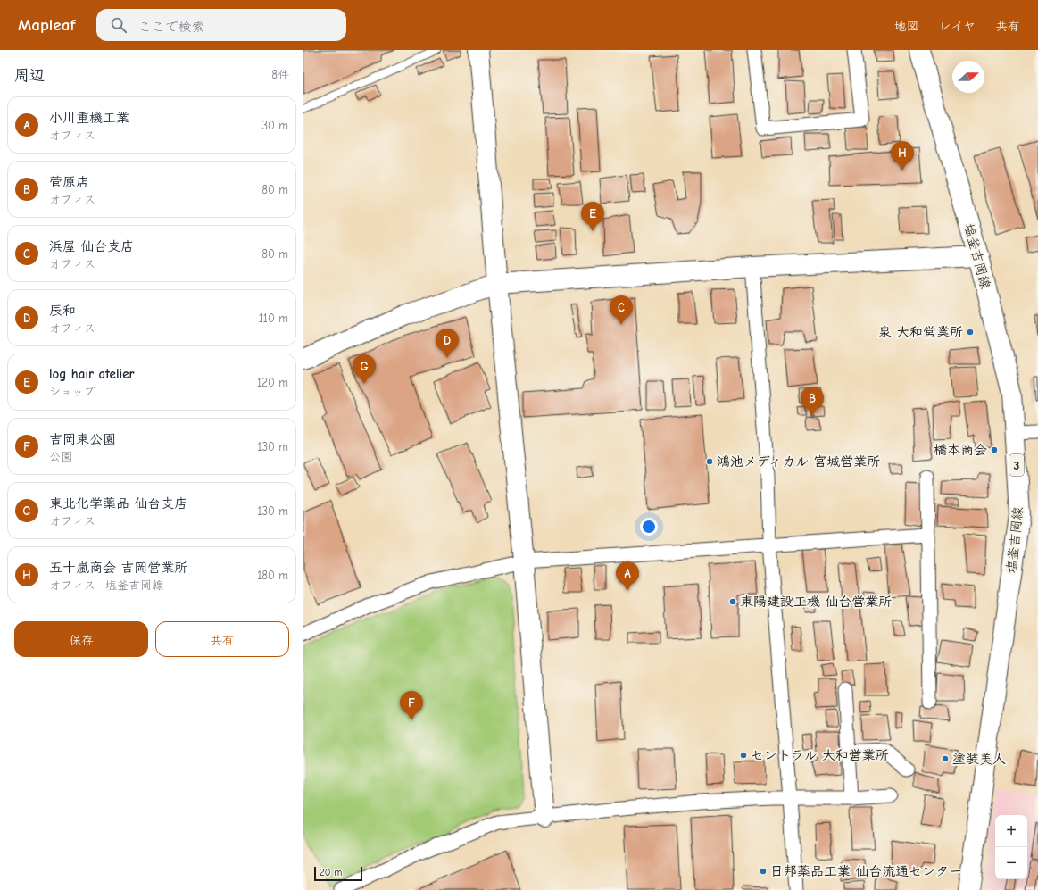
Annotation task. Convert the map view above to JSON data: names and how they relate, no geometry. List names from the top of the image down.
{
  "streets": {
    "street": ["塩釜吉岡線", "3"]
  },
  "places": [
    "泉 大和営業所",
    "橋本商会",
    "鴻池メディカル 宮城営業所",
    "東陽建設工機 仙台営業所",
    "セントラル 大和営業所",
    "塗装美人",
    "日邦薬品工業 仙台流通センター"
  ],
  "scale_bar": "20 m",
  "north": "right",
  "page": {
    "header": "Mapleaf",
    "search": "ここで検索",
    "nav": ["地図", "レイヤ", "共有"],
    "heading": ["周辺", "8件"],
    "list": [
      {
        "mark": "A",
        "name": "小川重機工業",
        "note": "オフィス",
        "value": "30 m"
      },
      {
        "mark": "B",
        "name": "菅原店",
        "note": "オフィス",
        "value": "80 m"
      },
      {
        "mark": "C",
        "name": "浜屋 仙台支店",
        "note": "オフィス",
        "value": "80 m"
      },
      {
        "mark": "D",
        "name": "辰和",
        "note": "オフィス",
        "value": "110 m"
      },
      {
        "mark": "E",
        "name": "log hair atelier",
        "note": "ショップ",
        "value": "120 m"
      },
      {
        "mark": "F",
        "name": "吉岡東公園",
        "note": "公園",
        "value": "130 m"
      },
      {
        "mark": "G",
        "name": "東北化学薬品 仙台支店",
        "note": "オフィス",
        "value": "130 m"
      },
      {
        "mark": "H",
        "name": "五十嵐商会 吉岡営業所",
        "note": "オフィス · 塩釜吉岡線",
        "value": "180 m"
      }
    ],
    "pins": [
      "H",
      "E",
      "C",
      "D",
      "G",
      "B",
      "A",
      "F"
    ],
    "buttons": ["保存", "共有"],
    "map_buttons": ["+", "−"],
    "scale": "20 m"
  }
}
